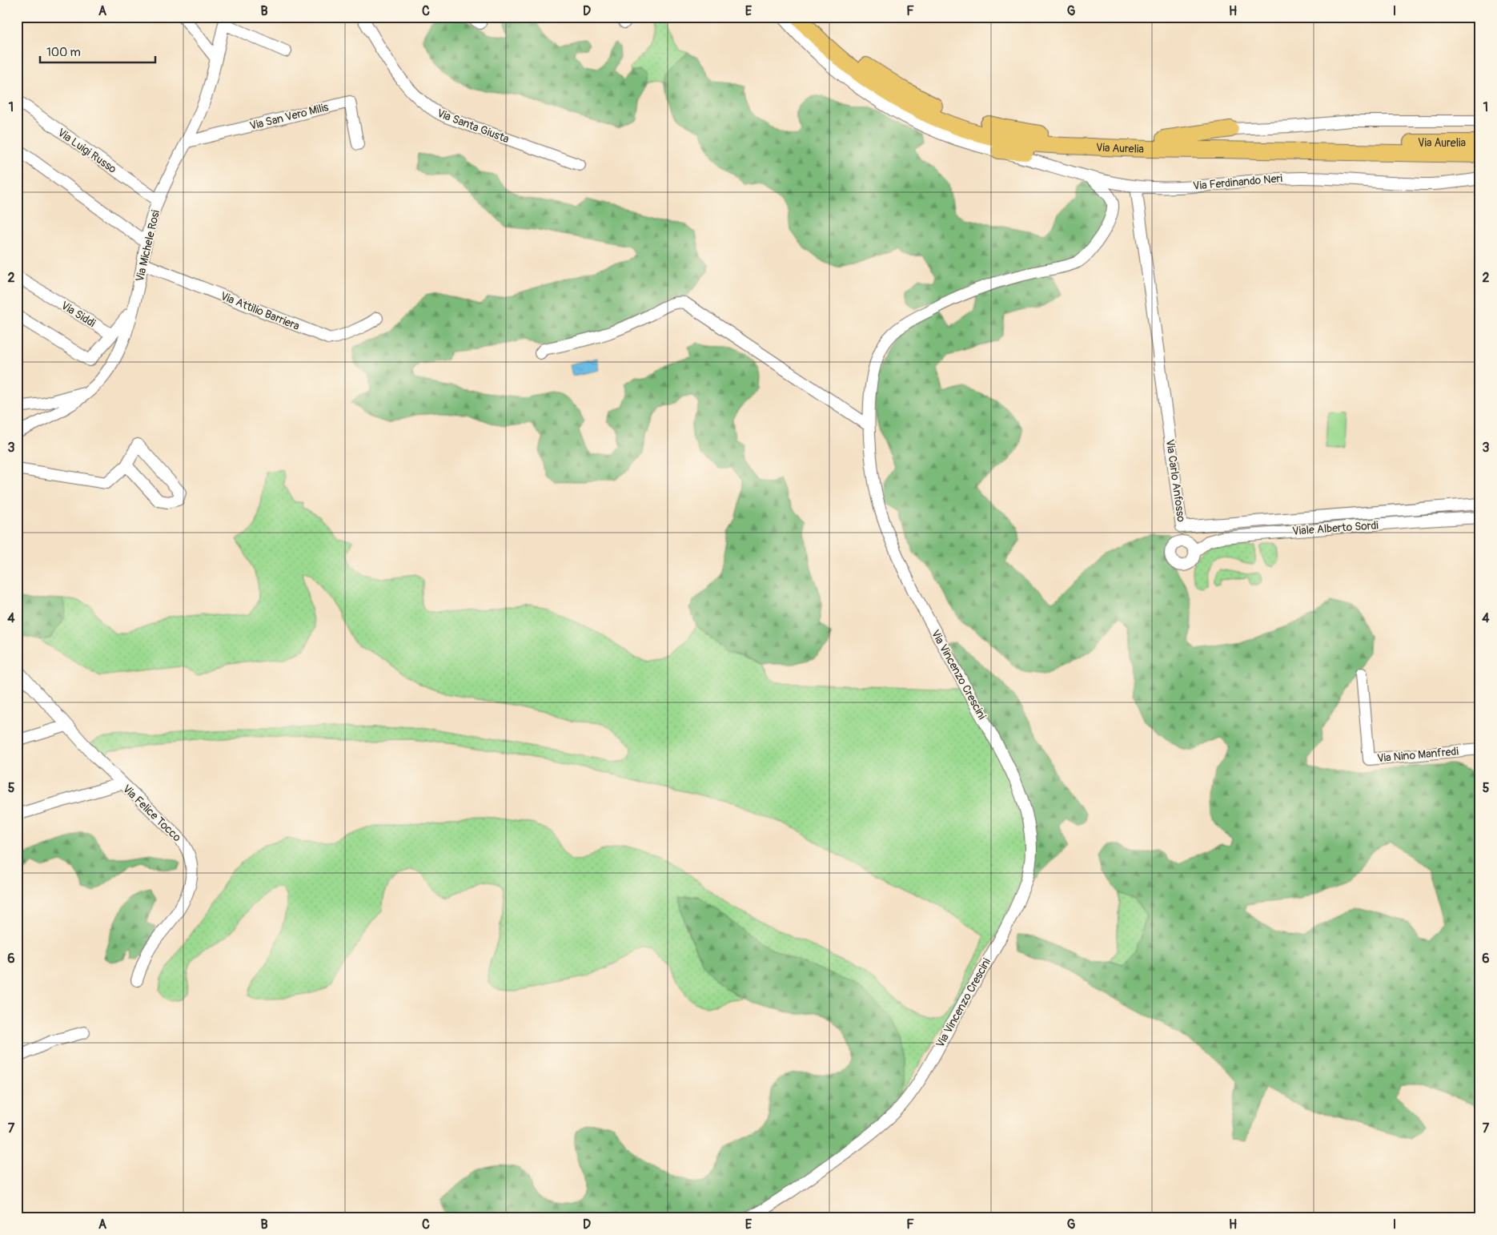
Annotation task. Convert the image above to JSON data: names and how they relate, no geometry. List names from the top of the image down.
{
  "streets": {
    "highway": ["Via Aurelia"],
    "street": [
      "Via San Vero Milis",
      "Via Santa Giusta",
      "Via Luigi Russo",
      "Via Ferdinando Neri",
      "Via Michele Rosi",
      "Via Attilio Barriera",
      "Via Siddi",
      "Via Carlo Anfosso",
      "Viale Alberto Sordi",
      "Via Vincenzo Crescini",
      "Via Nino Manfredi",
      "Via Felice Tocco"
    ]
  },
  "crossings": [
    ["Via San Vero Milis", "Via Michele Rosi"],
    ["Via Luigi Russo", "Via Michele Rosi"],
    ["Via Ferdinando Neri", "Via Carlo Anfosso"],
    ["Via Ferdinando Neri", "Via Vincenzo Crescini"],
    ["Via Michele Rosi", "Via Attilio Barriera"]
  ],
  "scale_bar": "100 m",
  "grid": {
    "columns": [
      "A",
      "B",
      "C",
      "D",
      "E",
      "F",
      "G",
      "H",
      "I"
    ],
    "rows": [
      "1",
      "2",
      "3",
      "4",
      "5",
      "6",
      "7"
    ]
  }
}
